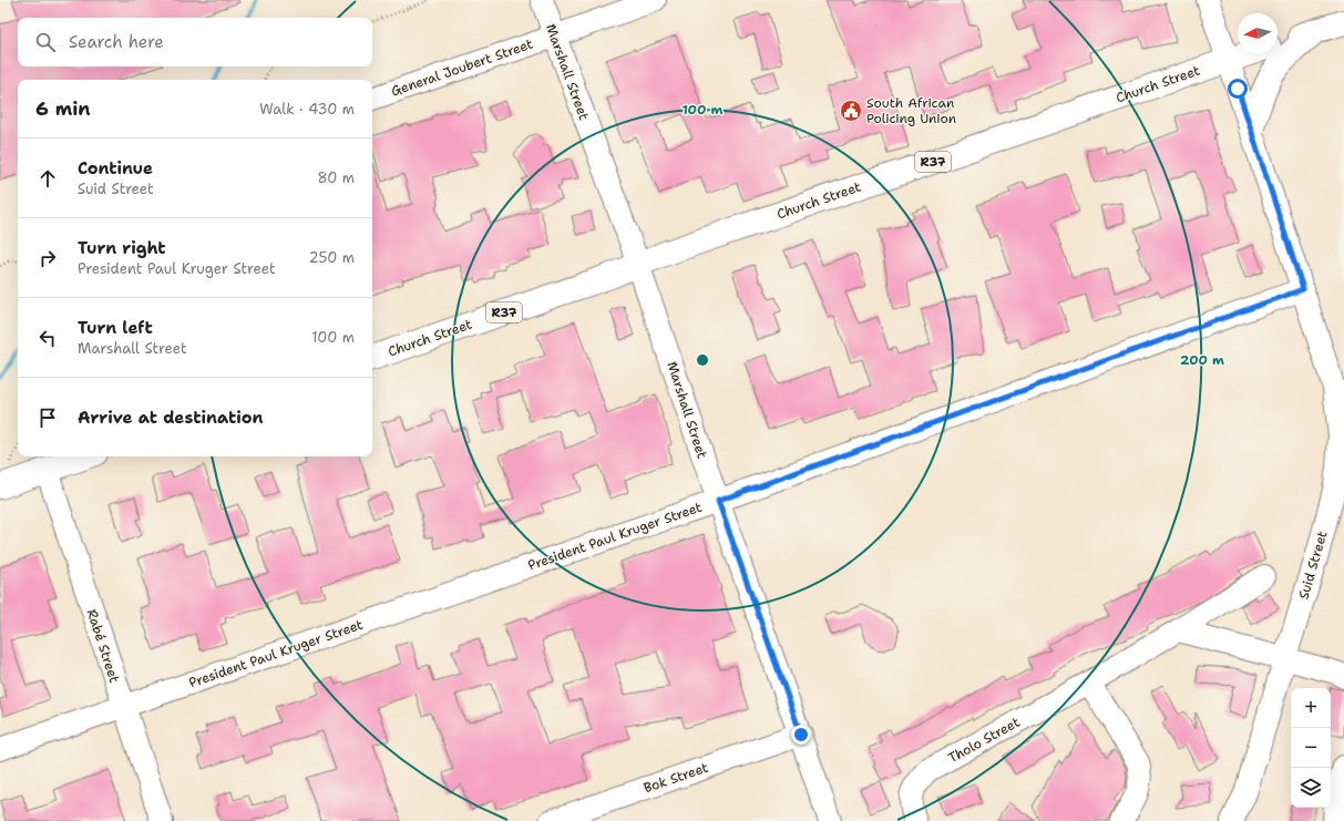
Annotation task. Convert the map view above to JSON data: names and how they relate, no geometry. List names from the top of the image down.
{
  "streets": {
    "main road": ["Church Street", "R37"],
    "street": [
      "General Joubert Street",
      "Marshall Street",
      "President Paul Kruger Street",
      "Suid Street",
      "Rabé Street",
      "Tholo Street",
      "Bok Street"
    ]
  },
  "crossings": [
    ["General Joubert Street", "Marshall Street"],
    ["Marshall Street", "Church Street"],
    ["Marshall Street", "President Paul Kruger Street"],
    ["Marshall Street", "Bok Street"],
    ["Church Street", "Suid Street"],
    ["President Paul Kruger Street", "Suid Street"],
    ["President Paul Kruger Street", "Rabé Street"]
  ],
  "places": {
    "public building": ["South African Policing Union"]
  },
  "north": "left",
  "page": {
    "search": "Search here",
    "heading": ["6 min", "Walk · 430 m"],
    "list": [
      ["Continue", "Suid Street", "80 m"],
      ["Turn right", "President Paul Kruger Street", "250 m"],
      ["Turn left", "Marshall Street", "100 m"],
      "Arrive at destination"
    ],
    "map_buttons": ["+", "−"]
  },
  "rings": ["100 m", "200 m"]
}
